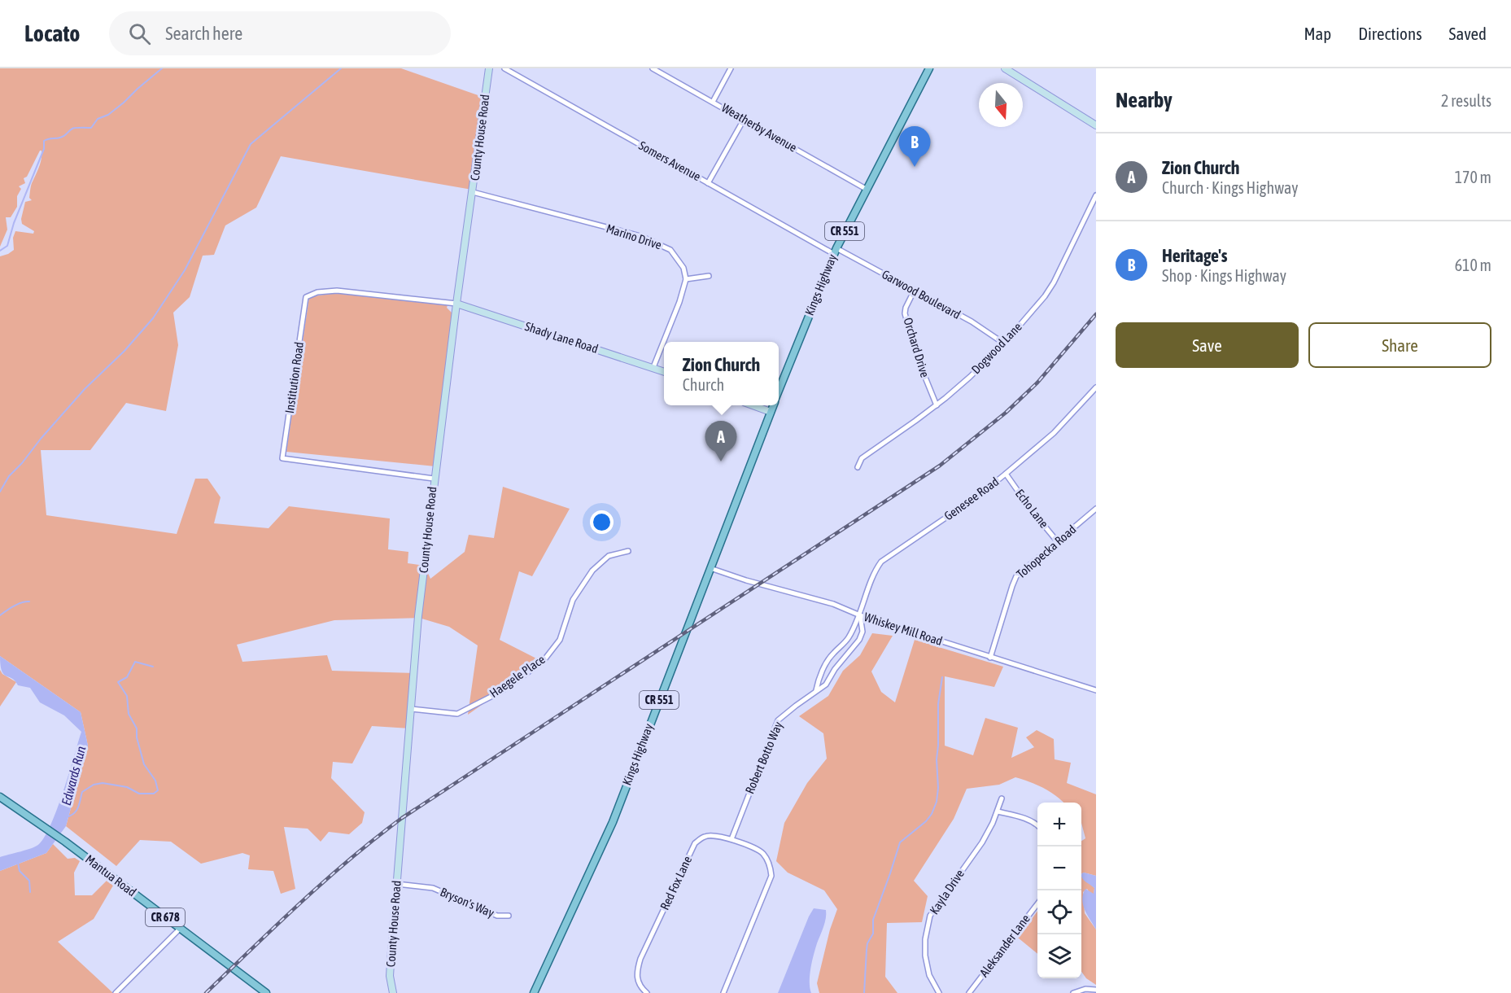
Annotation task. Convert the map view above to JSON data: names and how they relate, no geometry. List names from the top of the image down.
{
  "streets": {
    "main road": [
      "CR 551",
      "Kings Highway",
      "Mantua Road",
      "CR 678"
    ],
    "street": [
      "Weatherby Avenue",
      "County House Road",
      "Somers Avenue",
      "Marino Drive",
      "Garwood Boulevard",
      "Shady Lane Road",
      "Orchard Drive",
      "Dogwood Lane",
      "Institution Road",
      "Genesee Road",
      "Echo Lane",
      "Tohopecka Road",
      "Whiskey Mill Road",
      "Haegele Place",
      "Robert Botto Way",
      "Red Fox Lane",
      "Kayla Drive",
      "Bryson's Way",
      "Aleksander Lane"
    ]
  },
  "crossings": [
    ["Weatherby Avenue", "Kings Highway"],
    ["County House Road", "Marino Drive"],
    ["County House Road", "Shady Lane Road"],
    ["County House Road", "Institution Road"],
    ["County House Road", "Haegele Place"],
    ["County House Road", "Bryson's Way"],
    ["Somers Avenue", "Kings Highway"],
    ["Somers Avenue", "Garwood Boulevard"],
    ["Kings Highway", "Garwood Boulevard"],
    ["Kings Highway", "Whiskey Mill Road"],
    ["Garwood Boulevard", "Orchard Drive"],
    ["Garwood Boulevard", "Dogwood Lane"],
    ["Shady Lane Road", "Institution Road"],
    ["Orchard Drive", "Dogwood Lane"],
    ["Genesee Road", "Echo Lane"],
    ["Genesee Road", "Whiskey Mill Road"],
    ["Genesee Road", "Robert Botto Way"],
    ["Echo Lane", "Tohopecka Road"],
    ["Tohopecka Road", "Whiskey Mill Road"],
    ["Whiskey Mill Road", "Robert Botto Way"],
    ["Robert Botto Way", "Red Fox Lane"]
  ],
  "water": ["Edwards Run"],
  "north": "bottom",
  "page": {
    "header": "Locato",
    "search": "Search here",
    "nav": ["Map", "Directions", "Saved"],
    "heading": ["Nearby", "2 results"],
    "pins": ["B", "A"],
    "list": [
      {
        "mark": "A",
        "name": "Zion Church",
        "note": "Church · Kings Highway",
        "value": "170 m"
      },
      {
        "mark": "B",
        "name": "Heritage's",
        "note": "Shop · Kings Highway",
        "value": "610 m"
      }
    ],
    "buttons": ["Save", "Share"],
    "popup": ["Zion Church", "Church"],
    "map_buttons": ["+", "−"]
  }
}
